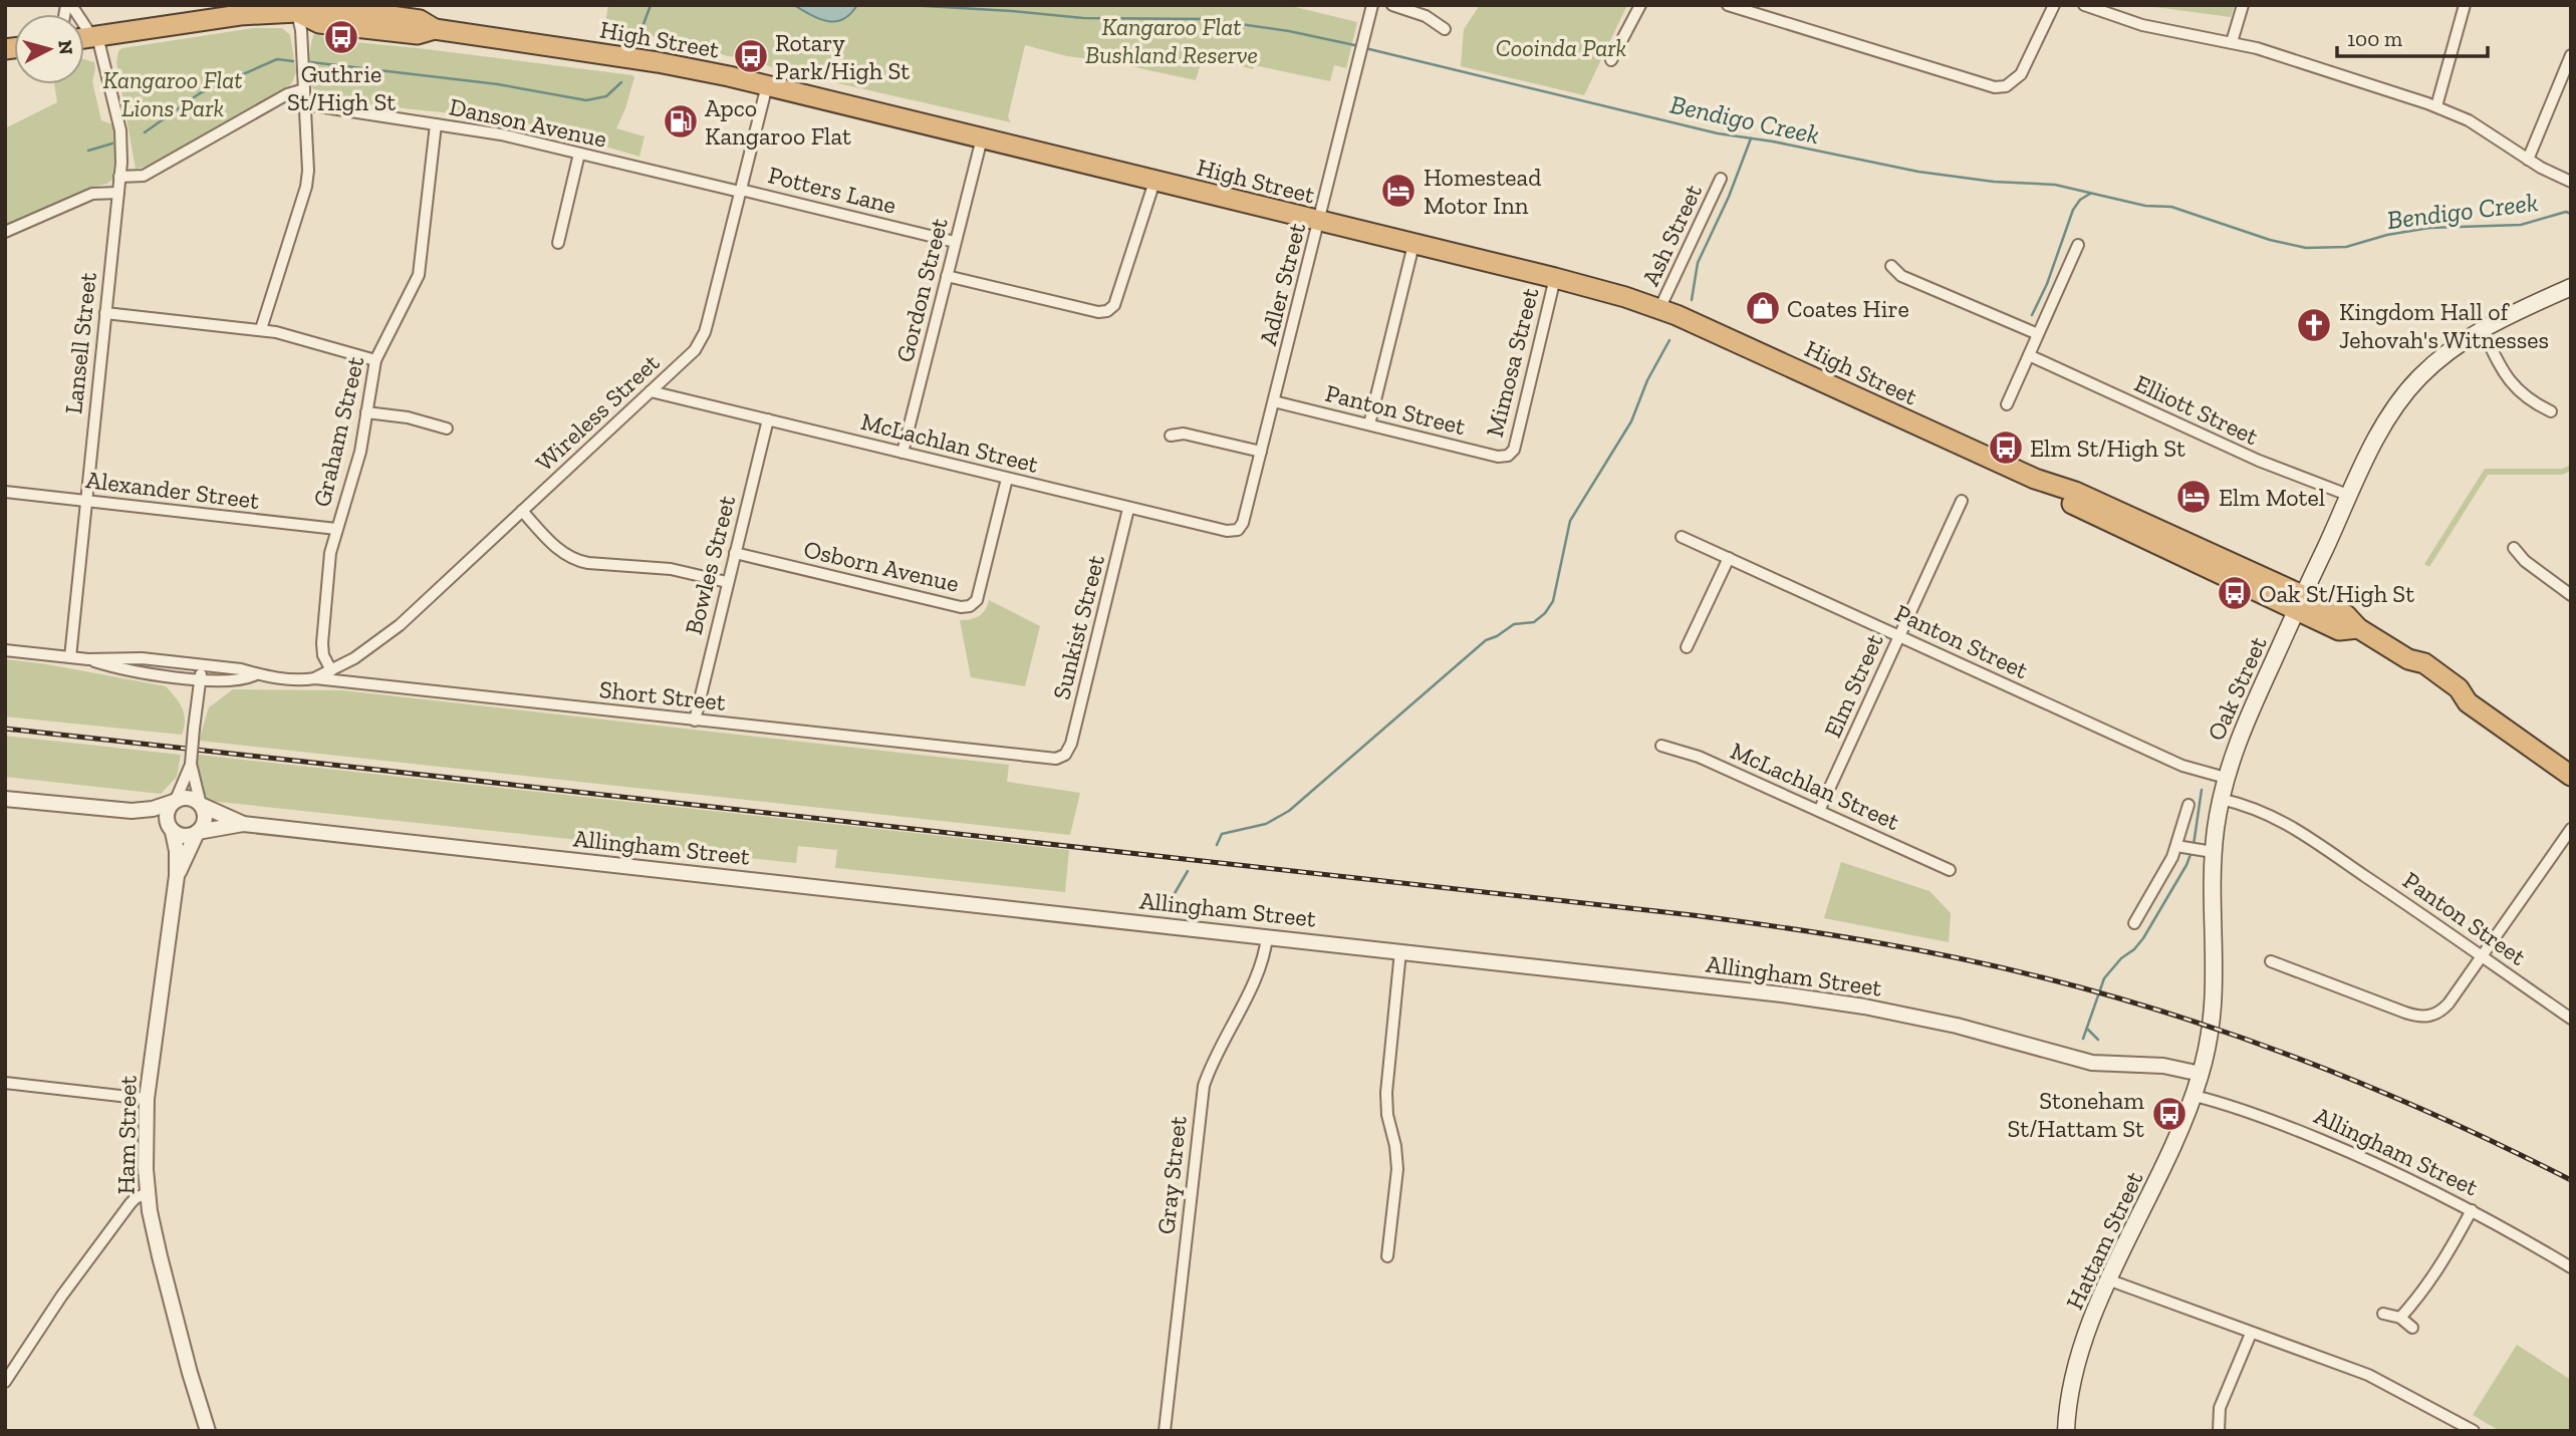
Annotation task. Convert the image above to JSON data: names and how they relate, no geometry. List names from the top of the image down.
{
  "streets": {
    "highway": ["High Street"],
    "main road": ["Oak Street", "Hattam Street"],
    "street": [
      "Danson Avenue",
      "Potters Lane",
      "Ash Street",
      "Adler Street",
      "Gordon Street",
      "Lansell Street",
      "Mimosa Street",
      "Panton Street",
      "Elliott Street",
      "Wireless Street",
      "Graham Street",
      "McLachlan Street",
      "Alexander Street",
      "Bowles Street",
      "Osborn Avenue",
      "Sunkist Street",
      "Elm Street",
      "Short Street",
      "Allingham Street",
      "Ham Street",
      "Gray Street"
    ]
  },
  "crossings": [
    ["High Street", "Ash Street"],
    ["High Street", "Adler Street"],
    ["High Street", "Gordon Street"],
    ["High Street", "Lansell Street"],
    ["High Street", "Mimosa Street"],
    ["High Street", "Wireless Street"],
    ["High Street", "Oak Street"],
    ["Danson Avenue", "Potters Lane"],
    ["Danson Avenue", "Wireless Street"],
    ["Danson Avenue", "Graham Street"],
    ["Potters Lane", "Gordon Street"],
    ["Potters Lane", "Wireless Street"],
    ["Adler Street", "Panton Street"],
    ["Adler Street", "McLachlan Street"],
    ["Gordon Street", "McLachlan Street"],
    ["Lansell Street", "Alexander Street"],
    ["Lansell Street", "Short Street"],
    ["Mimosa Street", "Panton Street"],
    ["Panton Street", "Elm Street"],
    ["Panton Street", "Oak Street"],
    ["Elliott Street", "Oak Street"],
    ["Wireless Street", "Graham Street"],
    ["Wireless Street", "McLachlan Street"],
    ["Wireless Street", "Short Street"],
    ["Graham Street", "Alexander Street"],
    ["McLachlan Street", "Bowles Street"],
    ["McLachlan Street", "Osborn Avenue"],
    ["McLachlan Street", "Sunkist Street"],
    ["McLachlan Street", "Elm Street"],
    ["Bowles Street", "Osborn Avenue"],
    ["Bowles Street", "Short Street"],
    ["Sunkist Street", "Short Street"],
    ["Oak Street", "Allingham Street"],
    ["Oak Street", "Hattam Street"],
    ["Allingham Street", "Ham Street"],
    ["Allingham Street", "Gray Street"],
    ["Allingham Street", "Hattam Street"]
  ],
  "water": ["Bendigo Creek"],
  "parks": ["Kangaroo Flat Bushland Reserve", "Cooinda Park", "Kangaroo Flat Lions Park"],
  "places": {
    "bus stop": [
      "Guthrie St/High St",
      "Rotary Park/High St",
      "Elm St/High St",
      "Oak St/High St",
      "Stoneham St/Hattam St"
    ],
    "fuel station": ["Apco Kangaroo Flat"],
    "hotel": ["Homestead Motor Inn", "Elm Motel"],
    "shop": ["Coates Hire"],
    "church": ["Kingdom Hall of Jehovah's Witnesses"]
  },
  "scale_bar": "100 m",
  "north": "right"
}
